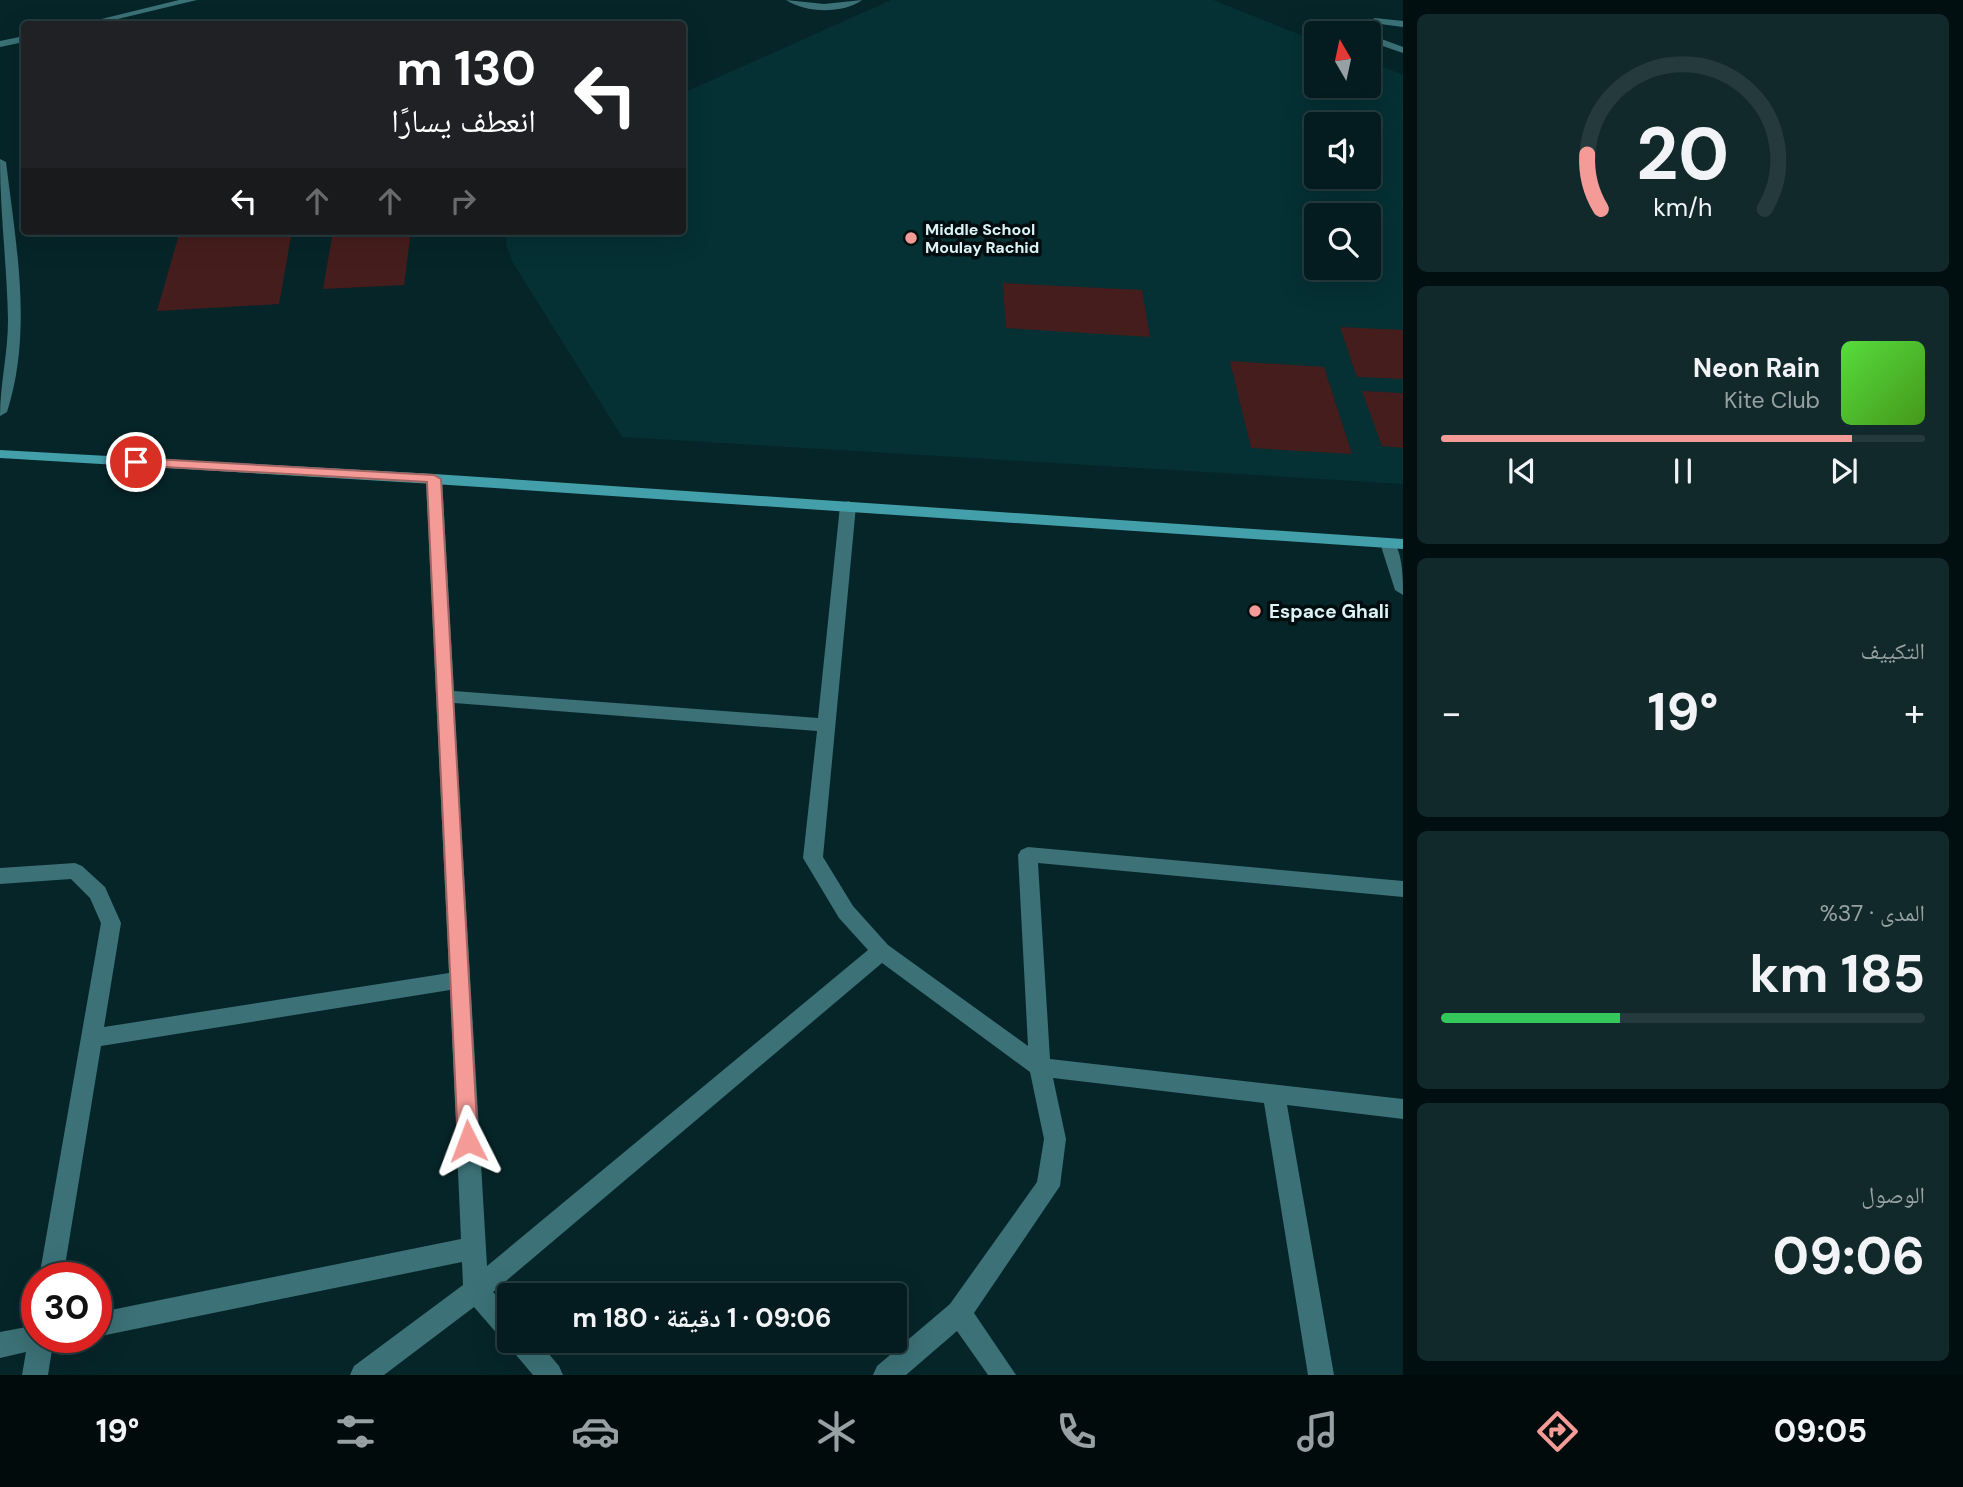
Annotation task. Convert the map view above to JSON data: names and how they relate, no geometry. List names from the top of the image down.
{
  "places": ["Middle School Moulay Rachid", "Espace Ghali"],
  "north": "top",
  "page": {
    "turn": ["130 m", "انعطف يسارًا"],
    "song": ["Neon Rain", "Kite Club"],
    "tile": [
      "التكييف",
      ["المدى · 37%", "185 km"],
      ["الوصول", "09:06"]
    ],
    "heat": ["−", "19°", "+"],
    "limit": "30",
    "trip": "09:06 · 1 دقيقة · 180 m",
    "tabs": ["09:05", "19°"],
    "gauge": ["20", "km/h"]
  }
}
